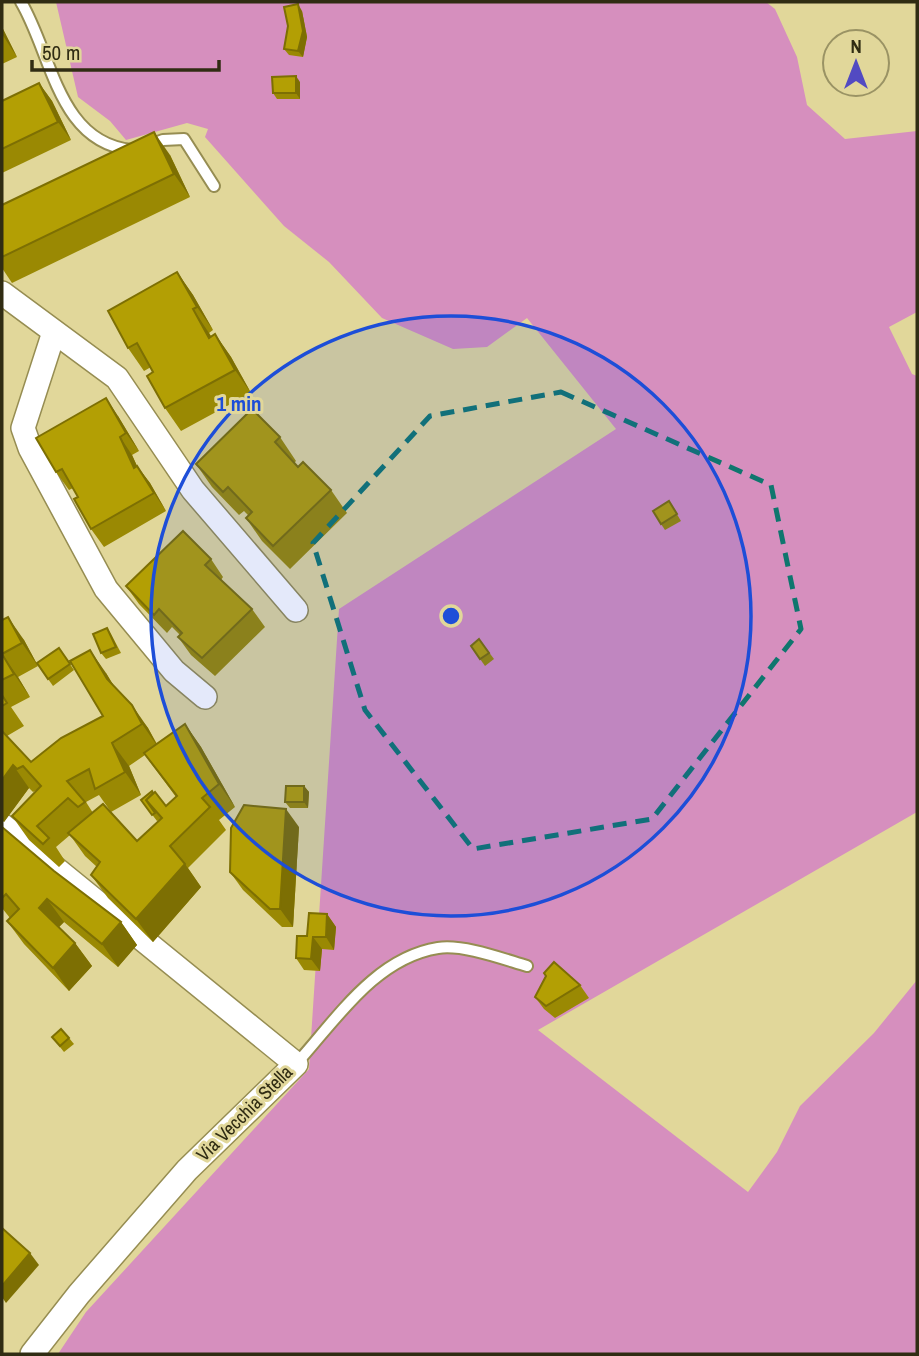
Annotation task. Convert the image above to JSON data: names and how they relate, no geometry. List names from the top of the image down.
{
  "streets": {
    "street": ["Via Vecchia Stella"]
  },
  "scale_bar": "50 m",
  "north": "top",
  "rings": ["1 min"]
}
